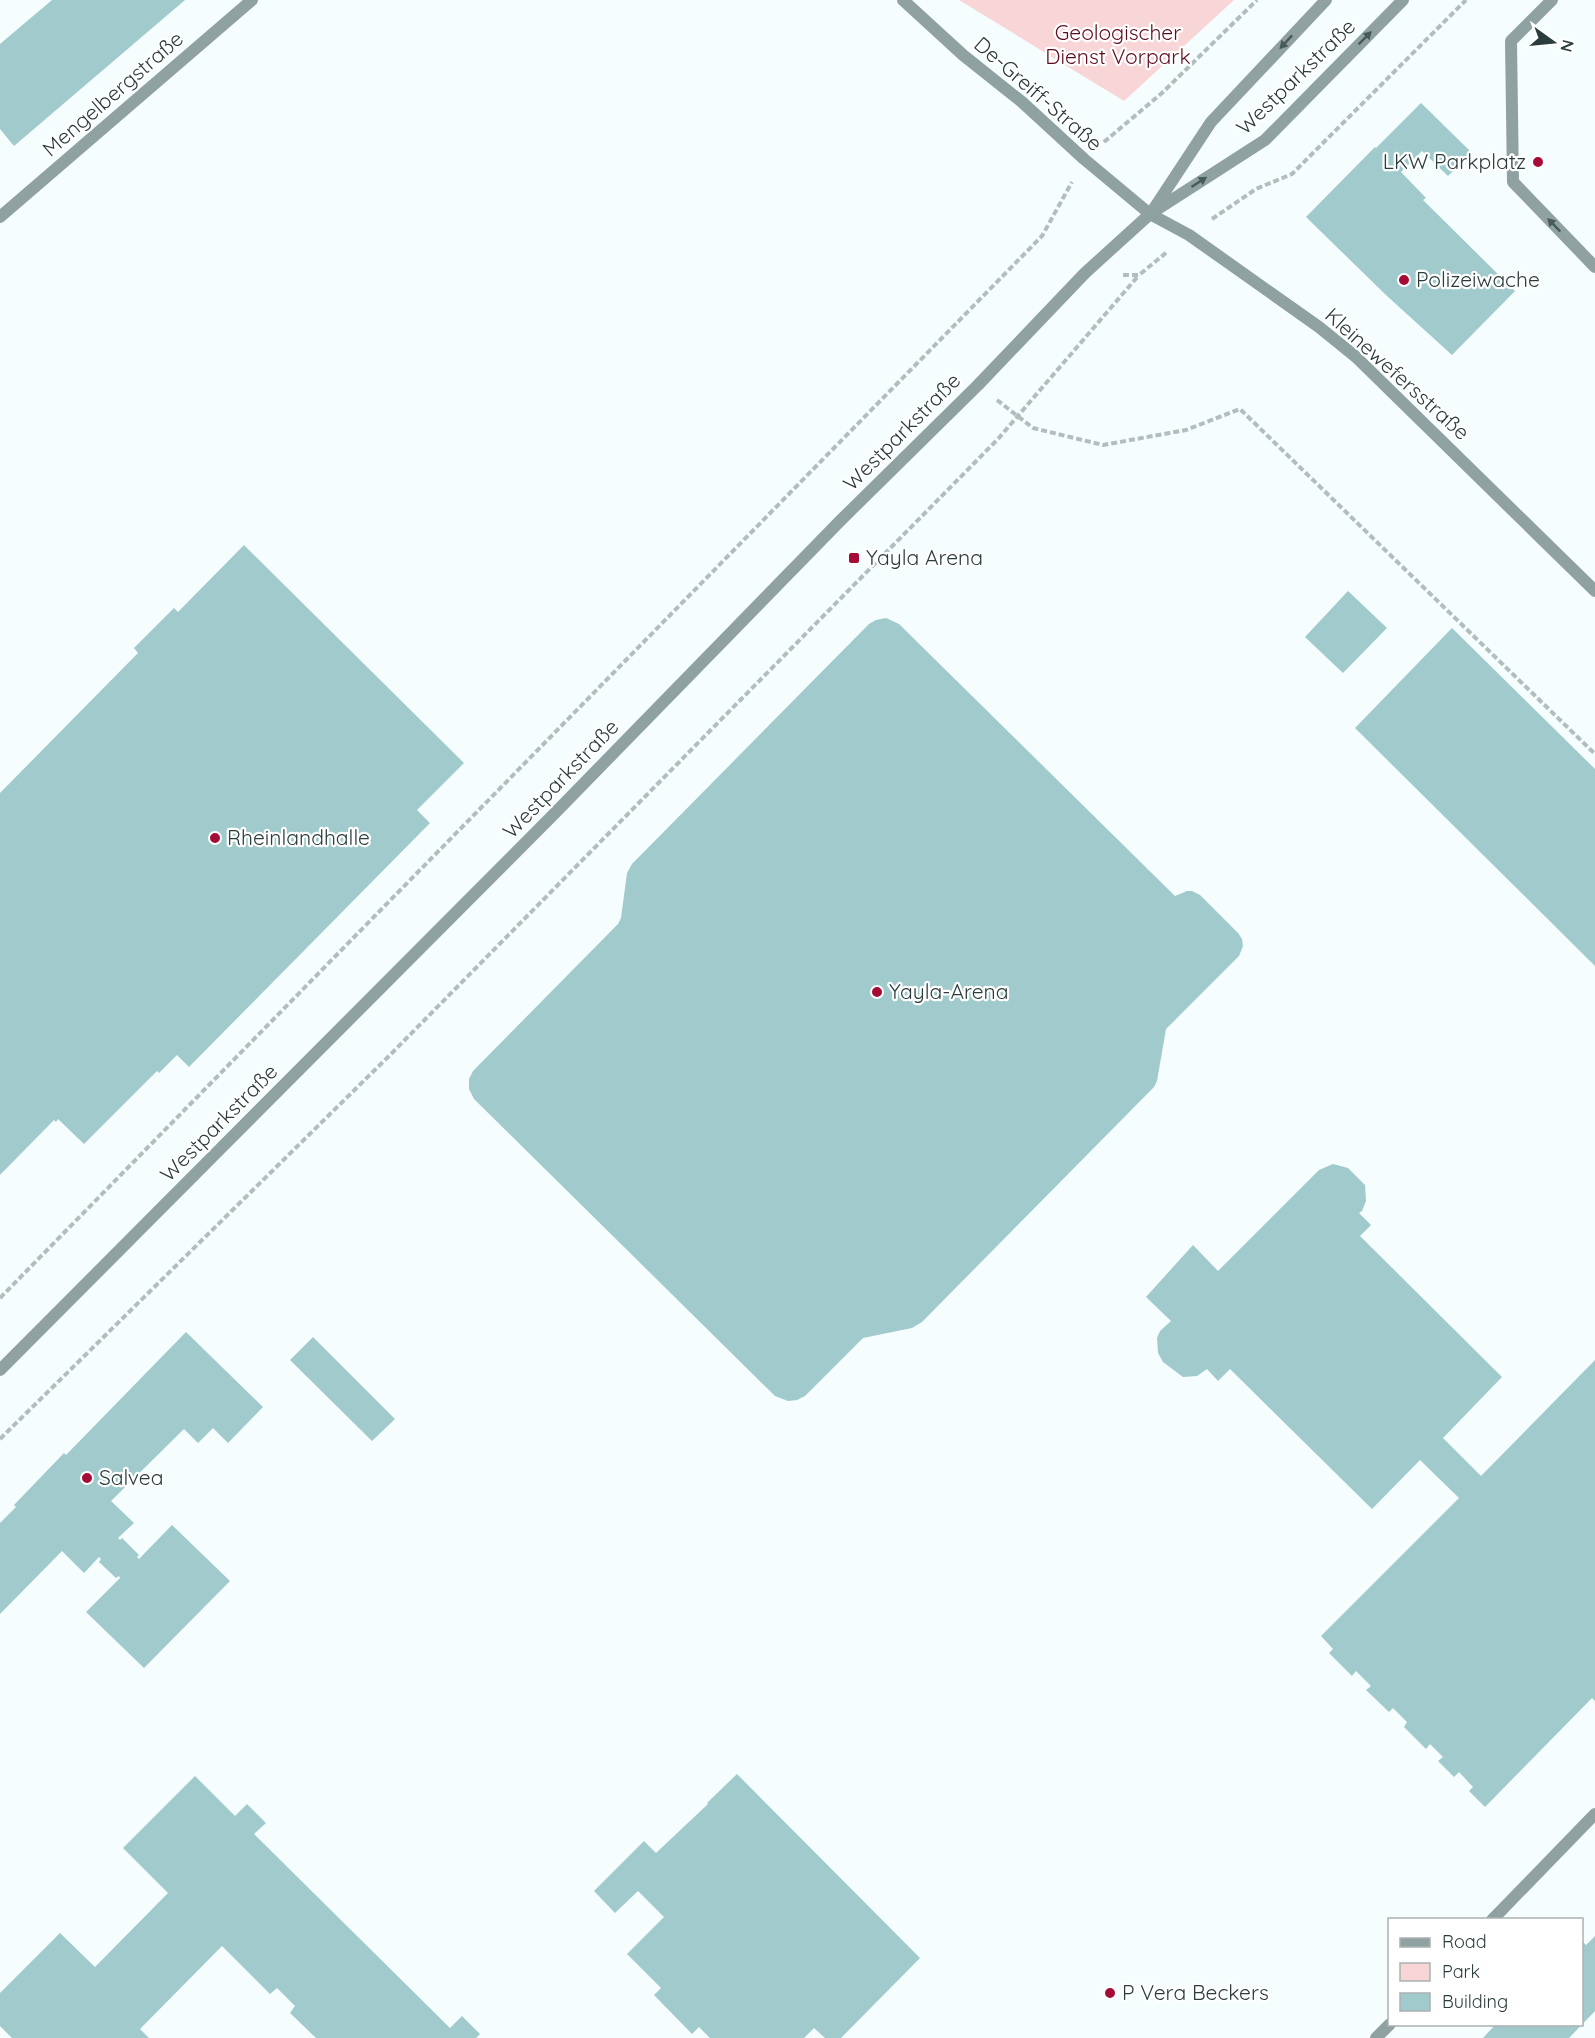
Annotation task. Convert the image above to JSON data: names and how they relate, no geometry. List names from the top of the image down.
{
  "streets": {
    "street": [
      "Westparkstraße",
      "Mengelbergstraße",
      "De-Greiff-Straße",
      "Kleinewefersstraße"
    ]
  },
  "crossings": [
    ["Westparkstraße", "De-Greiff-Straße"],
    ["Westparkstraße", "Kleinewefersstraße"],
    ["De-Greiff-Straße", "Kleinewefersstraße"]
  ],
  "parks": ["Geologischer Dienst Vorpark"],
  "places": {
    "other": [
      "LKW Parkplatz",
      "Polizeiwache",
      "Rheinlandhalle",
      "Yayla-Arena",
      "Salvea",
      "P Vera Beckers"
    ],
    "transit": ["Yayla Arena"]
  },
  "legend": ["Road", "Park", "Building"],
  "north": "right"
}
